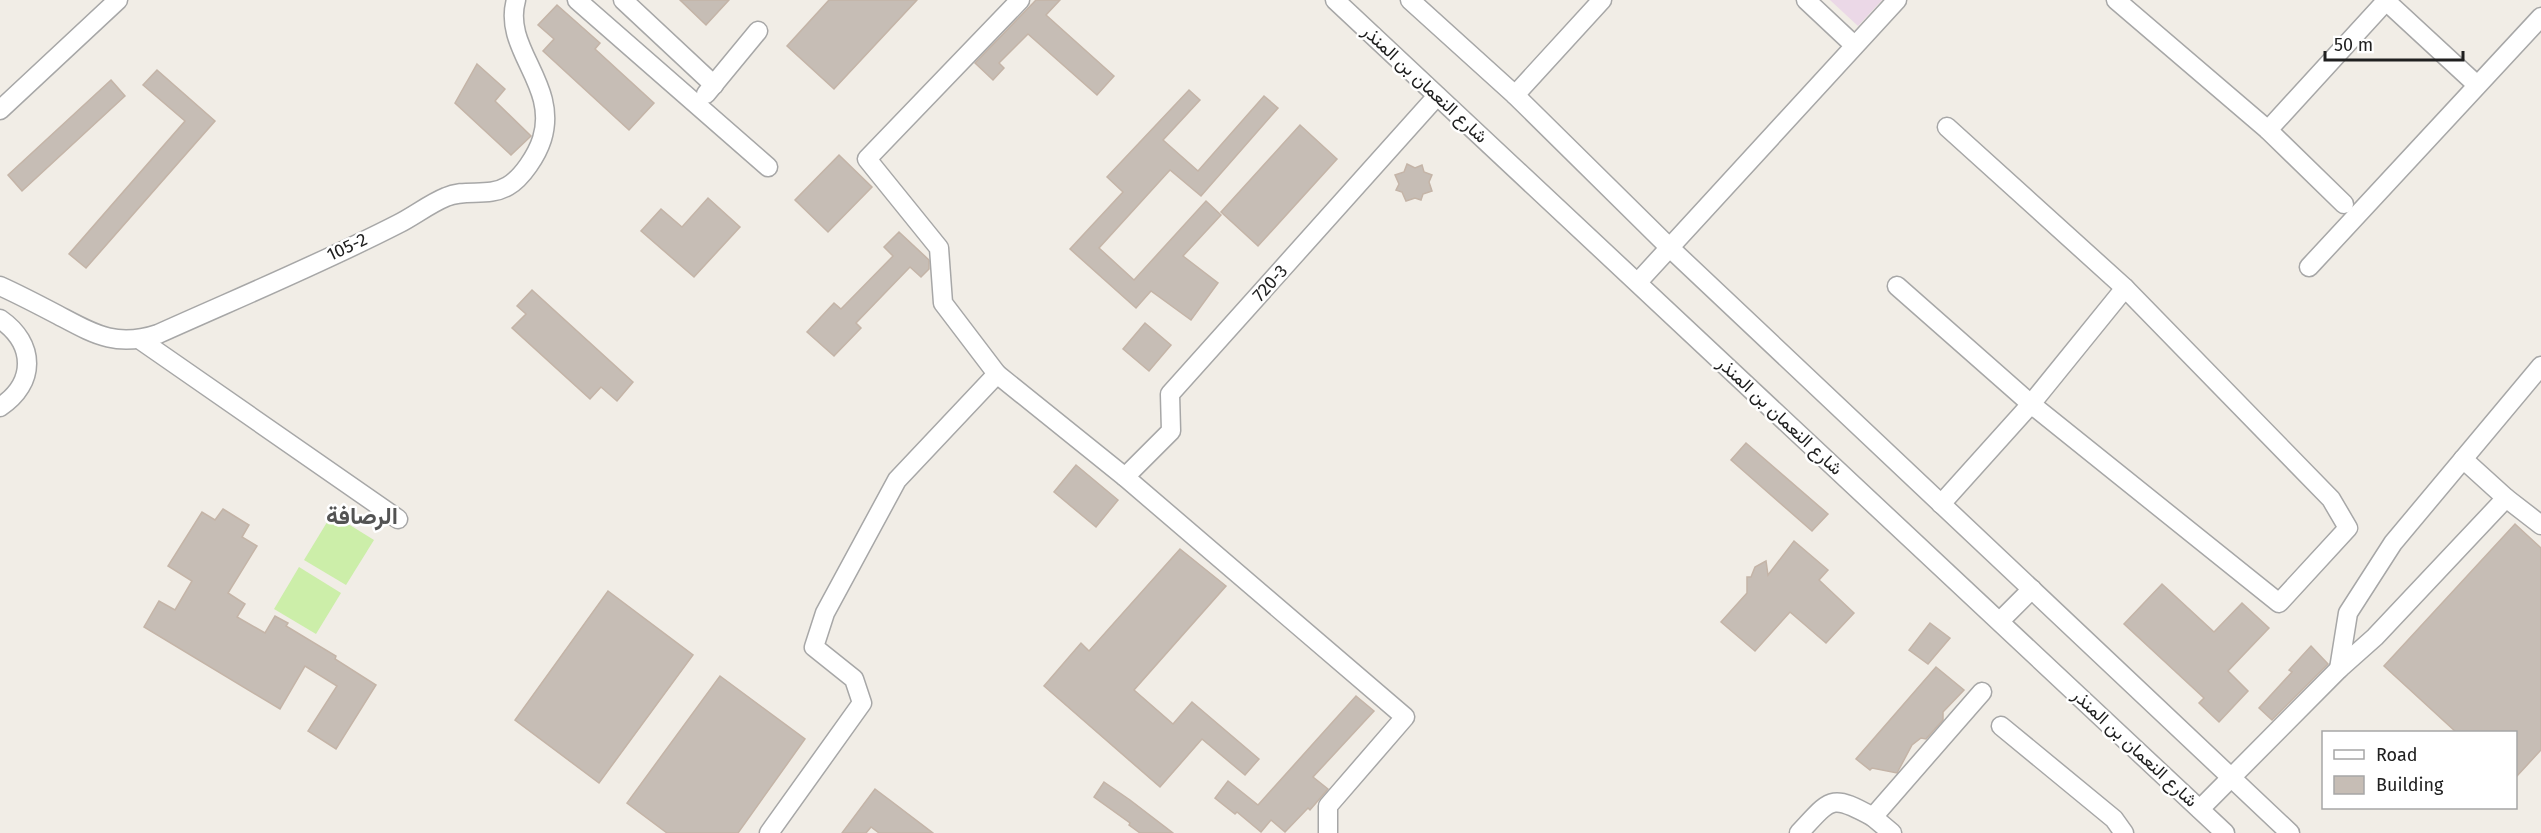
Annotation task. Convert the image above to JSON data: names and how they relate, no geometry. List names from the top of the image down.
{
  "streets": {
    "street": ["شارع النعمان بن المنذر", "105-2", "720-3"]
  },
  "crossings": [
    ["شارع النعمان بن المنذر", "720-3"]
  ],
  "districts": ["الرصافة"],
  "legend": ["Road", "Building"],
  "scale_bar": "50 m"
}
